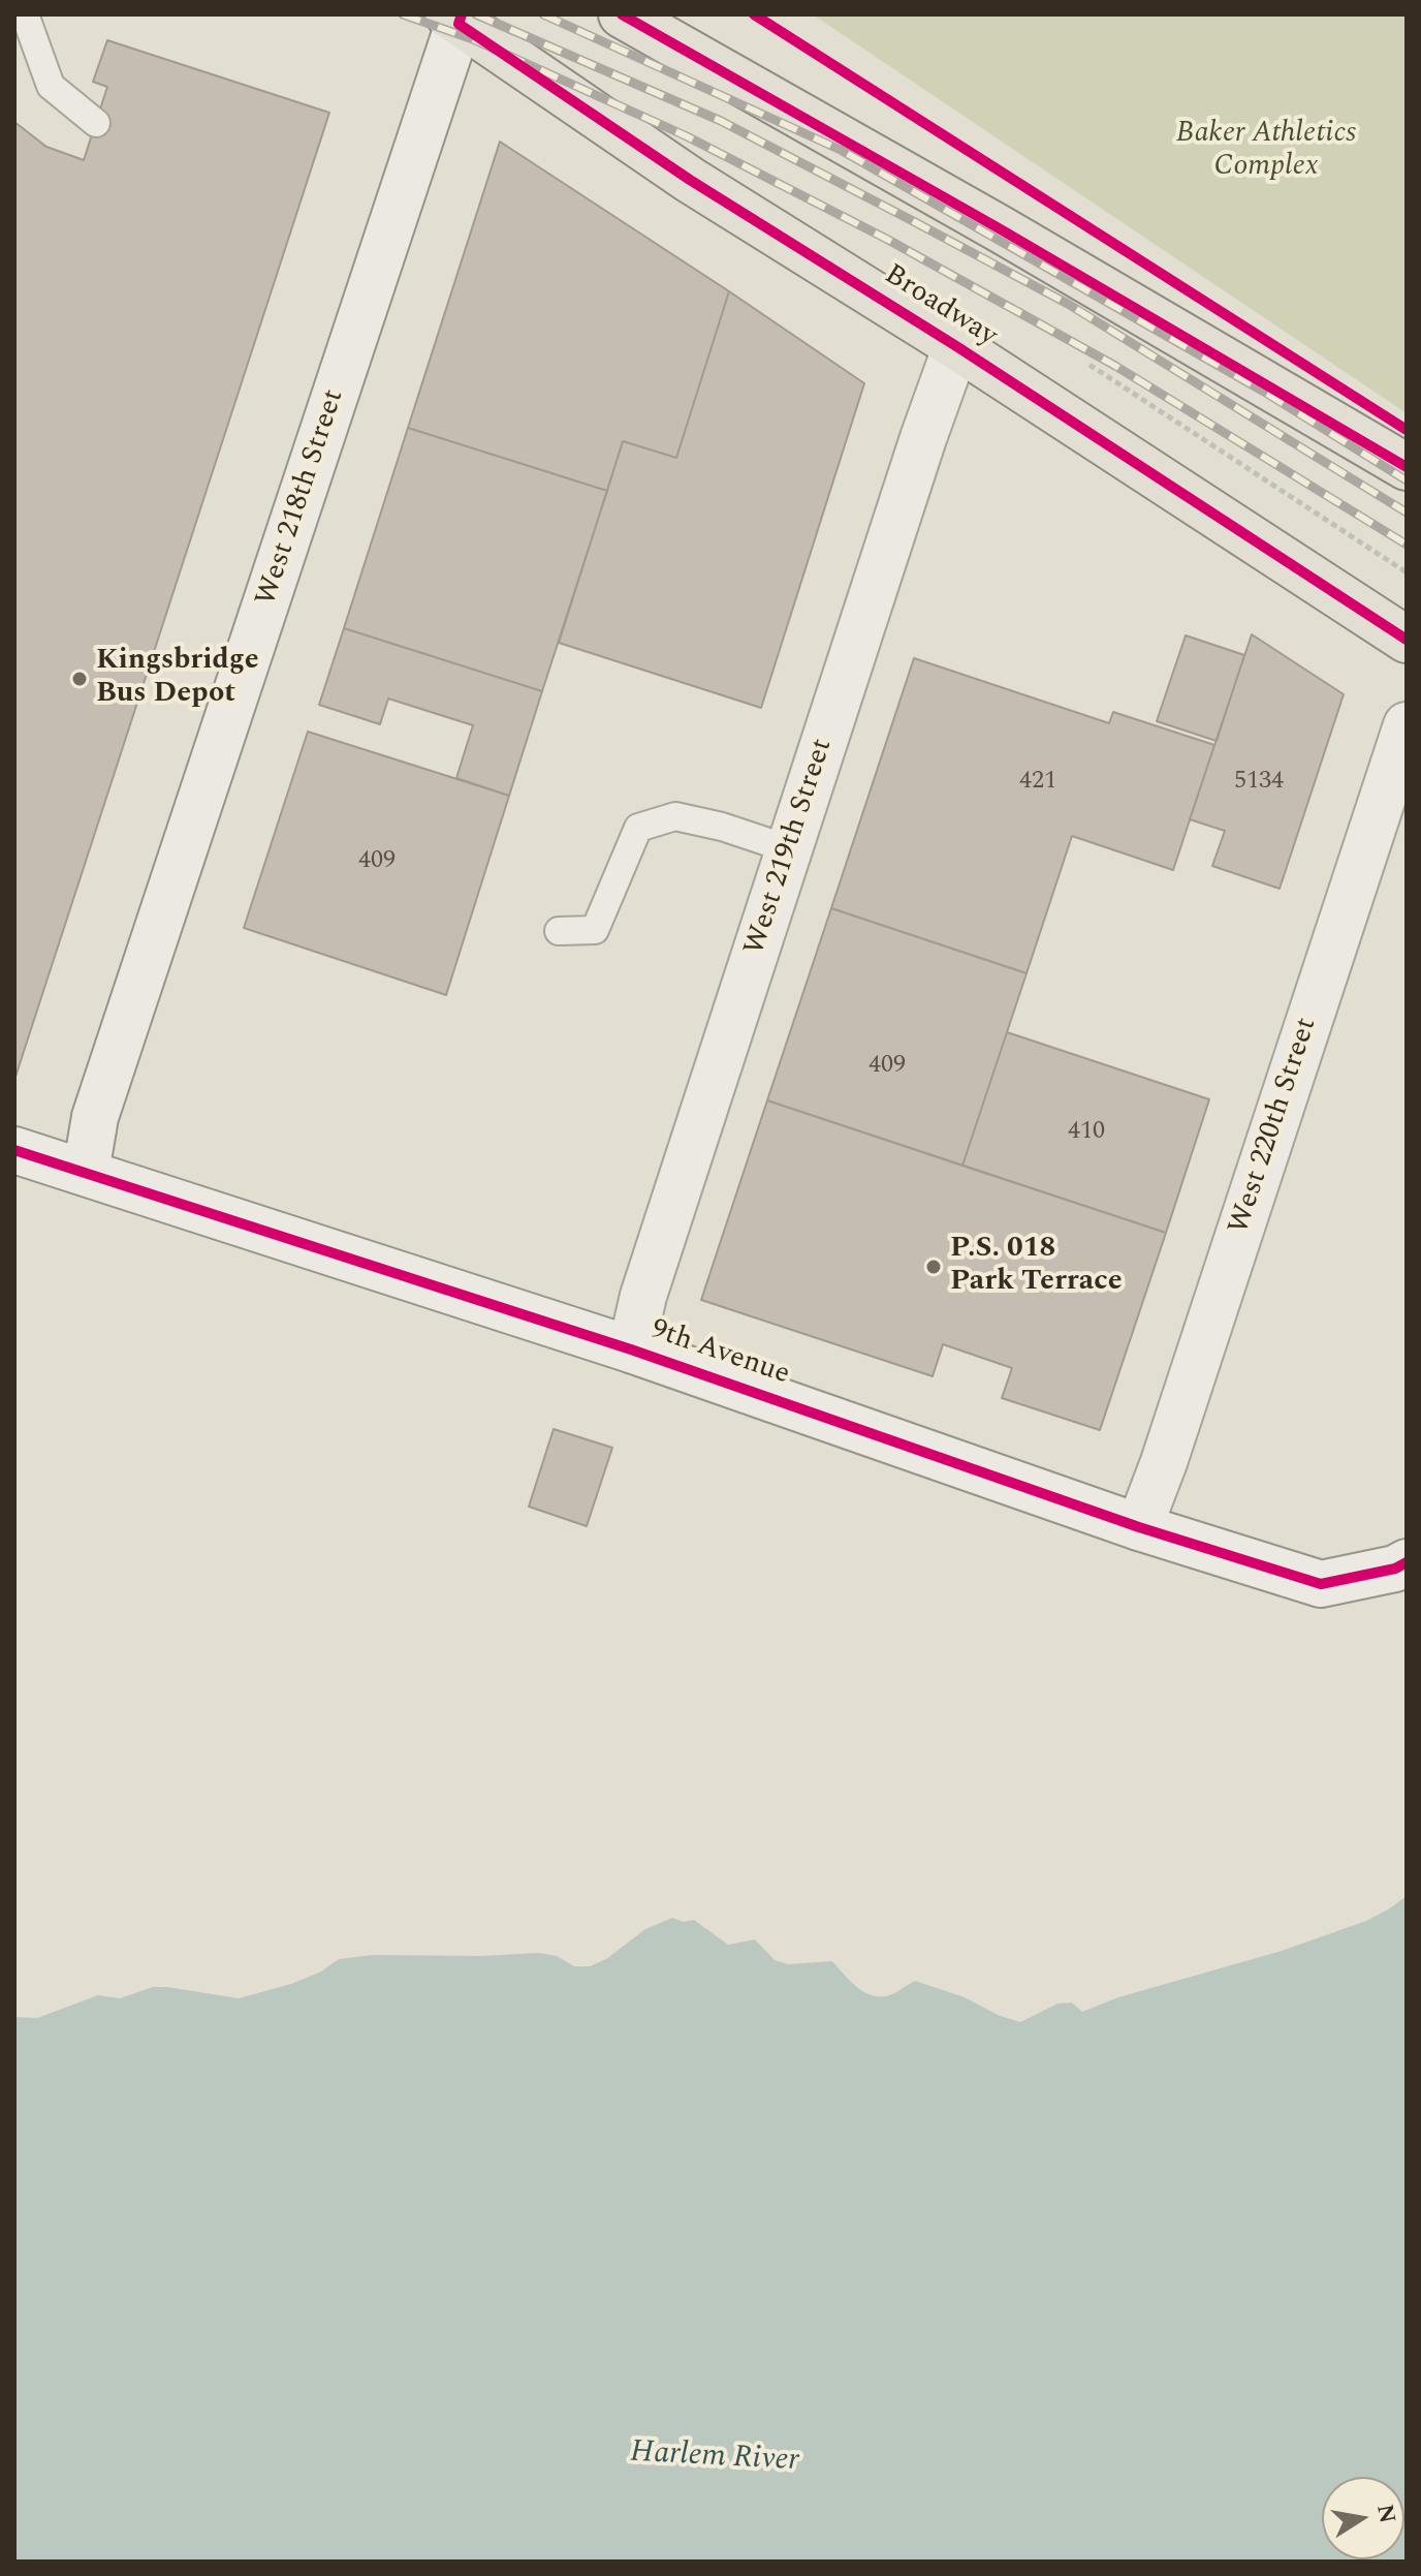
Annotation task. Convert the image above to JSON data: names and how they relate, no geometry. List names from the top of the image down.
{
  "streets": {
    "main road": ["Broadway"],
    "street": [
      "West 218th Street",
      "West 219th Street",
      "West 220th Street",
      "9th Avenue"
    ]
  },
  "crossings": [
    ["Broadway", "West 218th Street"],
    ["Broadway", "West 219th Street"],
    ["West 218th Street", "9th Avenue"],
    ["West 219th Street", "9th Avenue"],
    ["West 220th Street", "9th Avenue"]
  ],
  "water": ["Harlem River"],
  "parks": ["Baker Athletics Complex"],
  "places": ["Kingsbridge Bus Depot", "P.S. 018 Park Terrace"],
  "house_numbers": [
    "421",
    "5134",
    "409",
    "409",
    "410"
  ],
  "north": "right"
}
